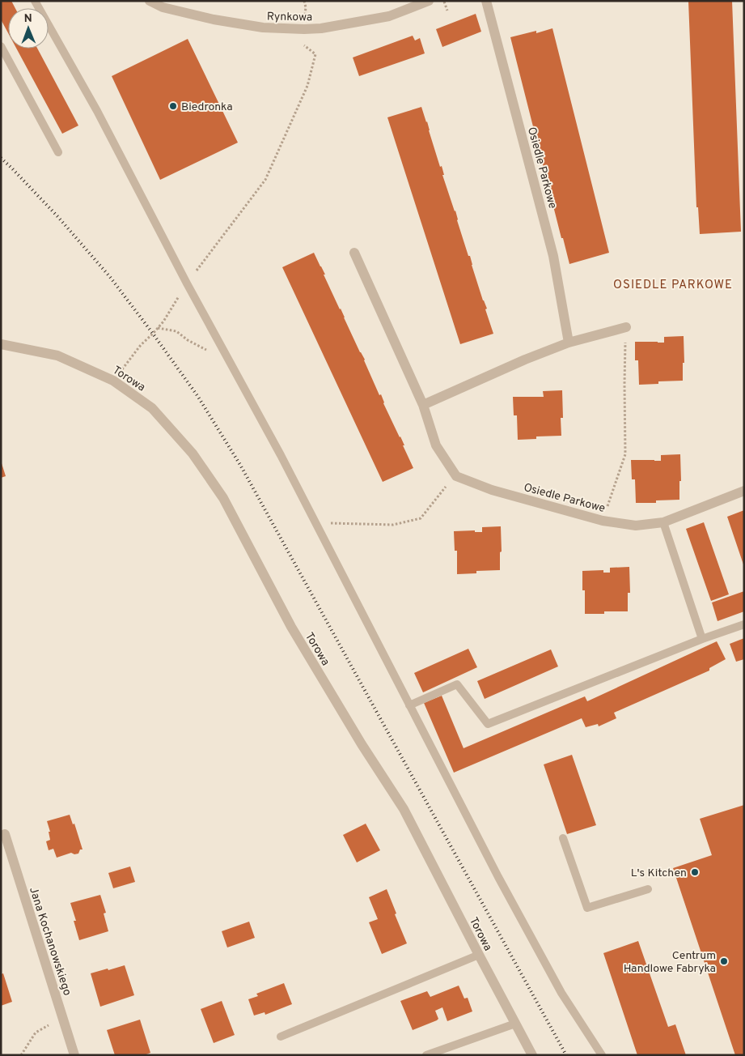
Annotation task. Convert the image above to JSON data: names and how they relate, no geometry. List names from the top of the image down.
{
  "streets": {
    "street": [
      "Rynkowa",
      "Osiedle Parkowe",
      "Torowa",
      "Jana Kochanowskiego"
    ]
  },
  "districts": ["OSIEDLE PARKOWE"],
  "places": ["Biedronka", "L's Kitchen", "Centrum Handlowe Fabryka"],
  "north": "top"
}
